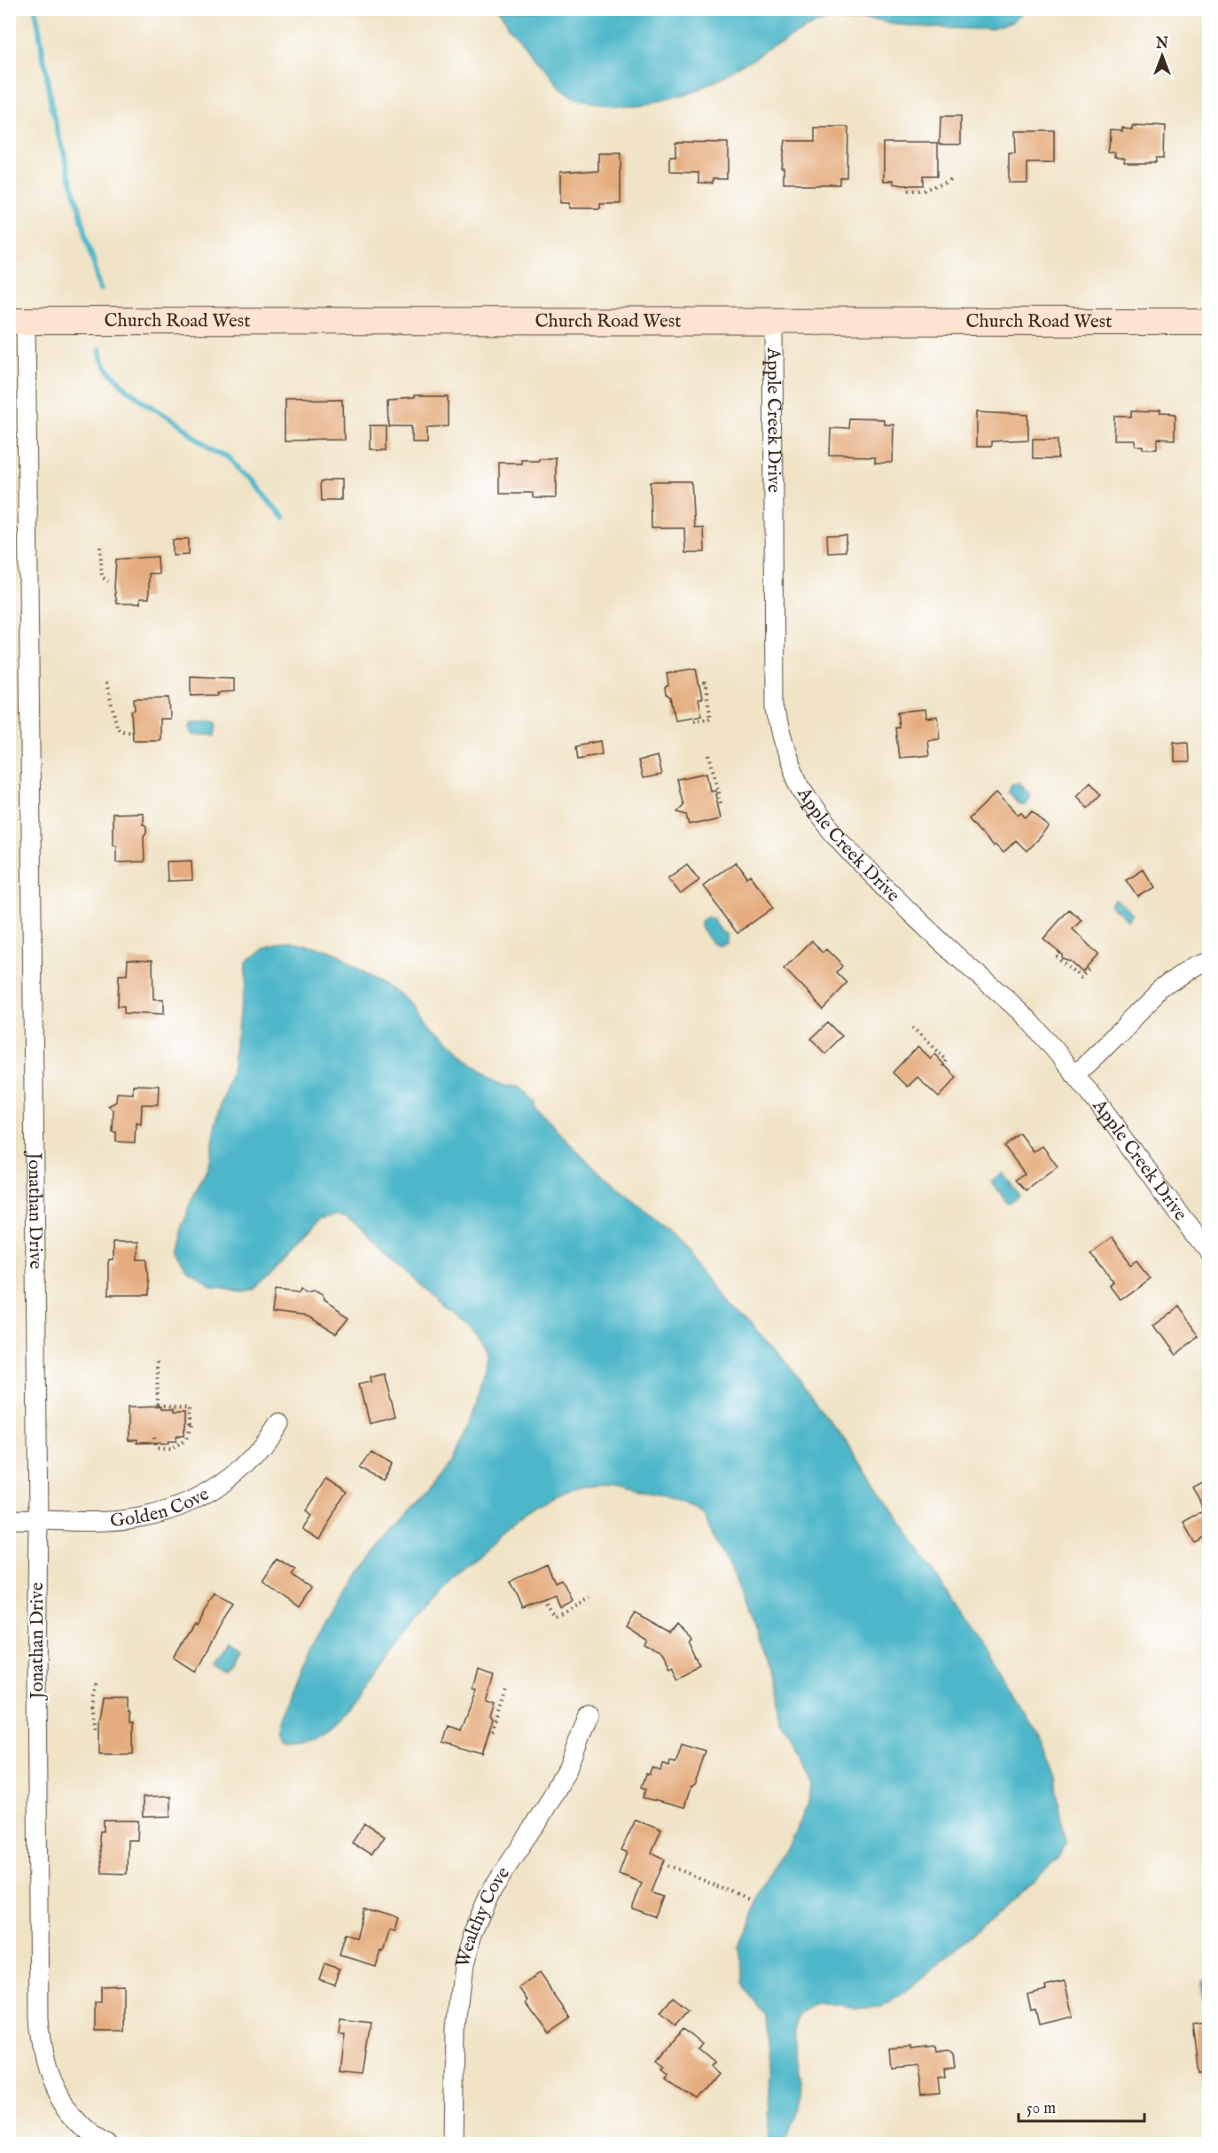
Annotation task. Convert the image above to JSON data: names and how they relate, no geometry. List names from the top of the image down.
{
  "streets": {
    "street": [
      "Church Road West",
      "Apple Creek Drive",
      "Jonathan Drive",
      "Golden Cove",
      "Wealthy Cove"
    ]
  },
  "crossings": [
    ["Church Road West", "Apple Creek Drive"],
    ["Church Road West", "Jonathan Drive"],
    ["Jonathan Drive", "Golden Cove"]
  ],
  "scale_bar": "50 m",
  "north": "top"
}
